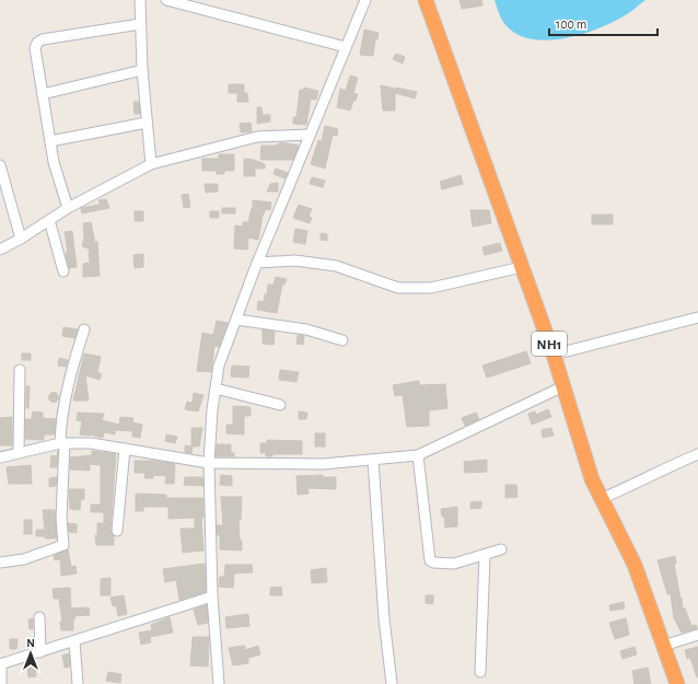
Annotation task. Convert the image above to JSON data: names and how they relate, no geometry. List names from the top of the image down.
{
  "streets": {
    "highway": ["NH1"]
  },
  "scale_bar": "100 m",
  "north": "top"
}
